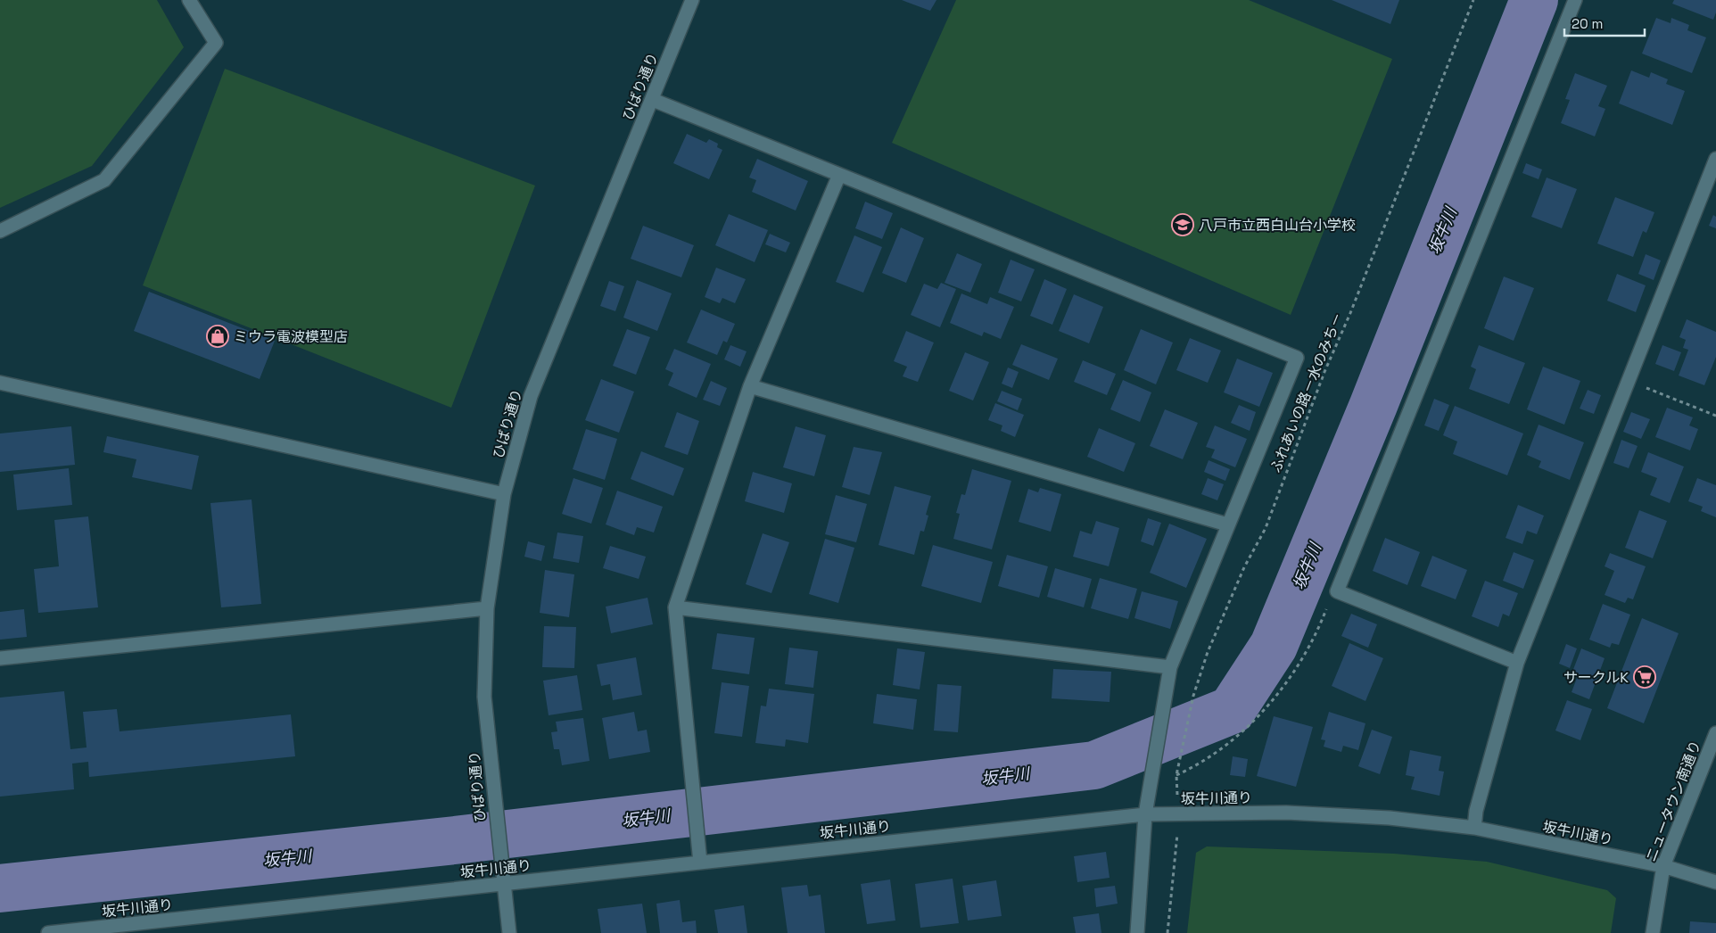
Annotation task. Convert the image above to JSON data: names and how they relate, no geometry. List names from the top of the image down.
{
  "streets": {
    "street": ["ひばり通り", "坂牛川通り", "ニュータウン南通り"],
    "path": ["ふれあいの路－水のみち－"]
  },
  "crossings": [
    ["ひばり通り", "坂牛川通り"],
    ["坂牛川通り", "ニュータウン南通り"]
  ],
  "water": ["坂牛川"],
  "places": {
    "school or university": ["八戸市立西白山台小学校"],
    "shop": ["ミウラ電波模型店"],
    "supermarket": ["サークルK"]
  },
  "scale_bar": "20 m"
}
